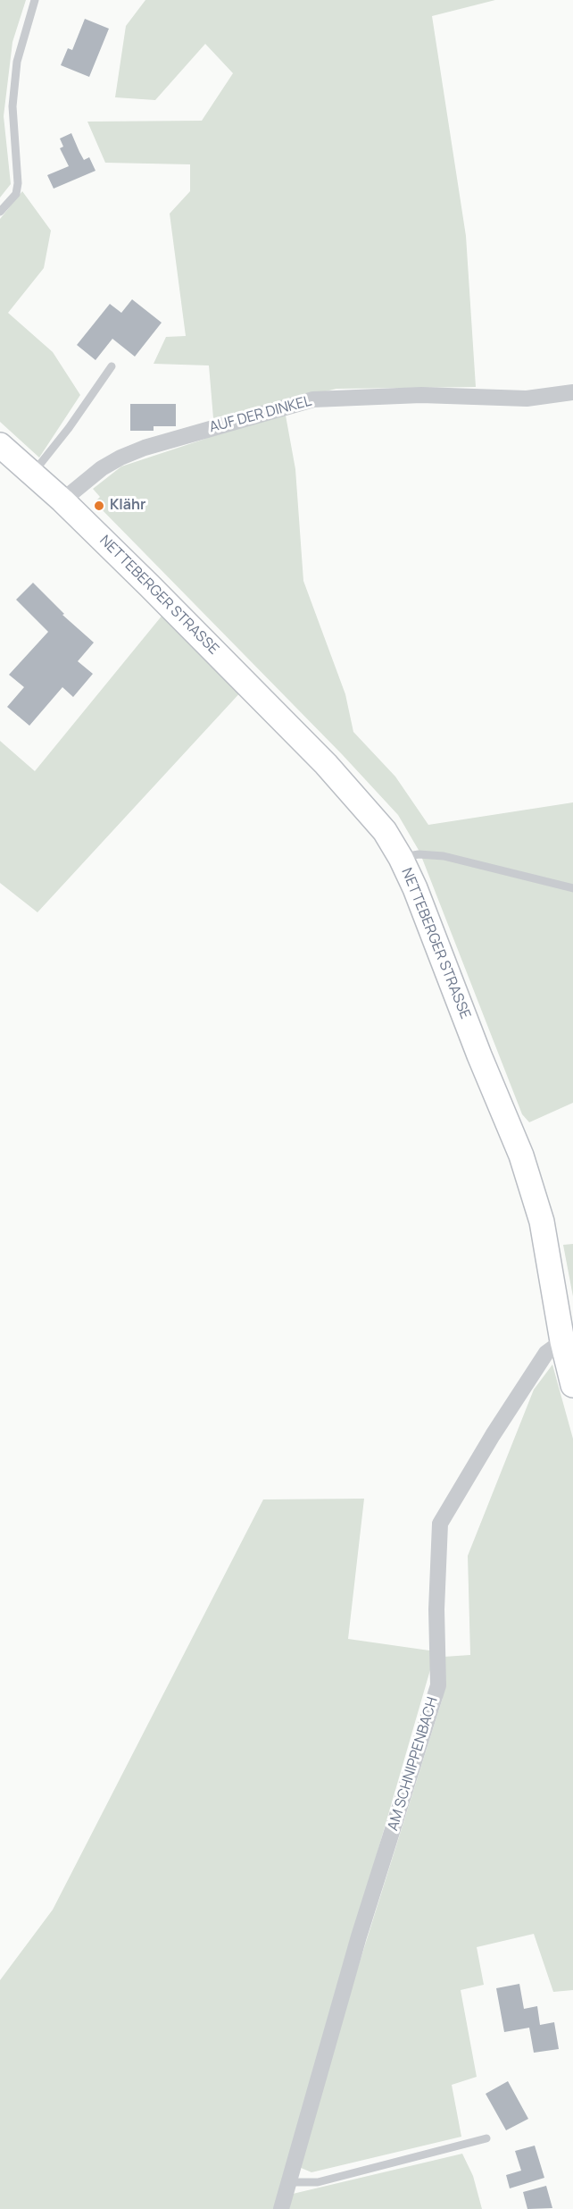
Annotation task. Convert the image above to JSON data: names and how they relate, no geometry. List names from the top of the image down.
{
  "streets": {
    "street": ["AUF DER DINKEL", "NETTEBERGER STRASSE", "AM SCHNIPPENBACH"]
  },
  "crossings": [
    ["AUF DER DINKEL", "NETTEBERGER STRASSE"],
    ["NETTEBERGER STRASSE", "AM SCHNIPPENBACH"]
  ],
  "places": ["Klähr"]
}
